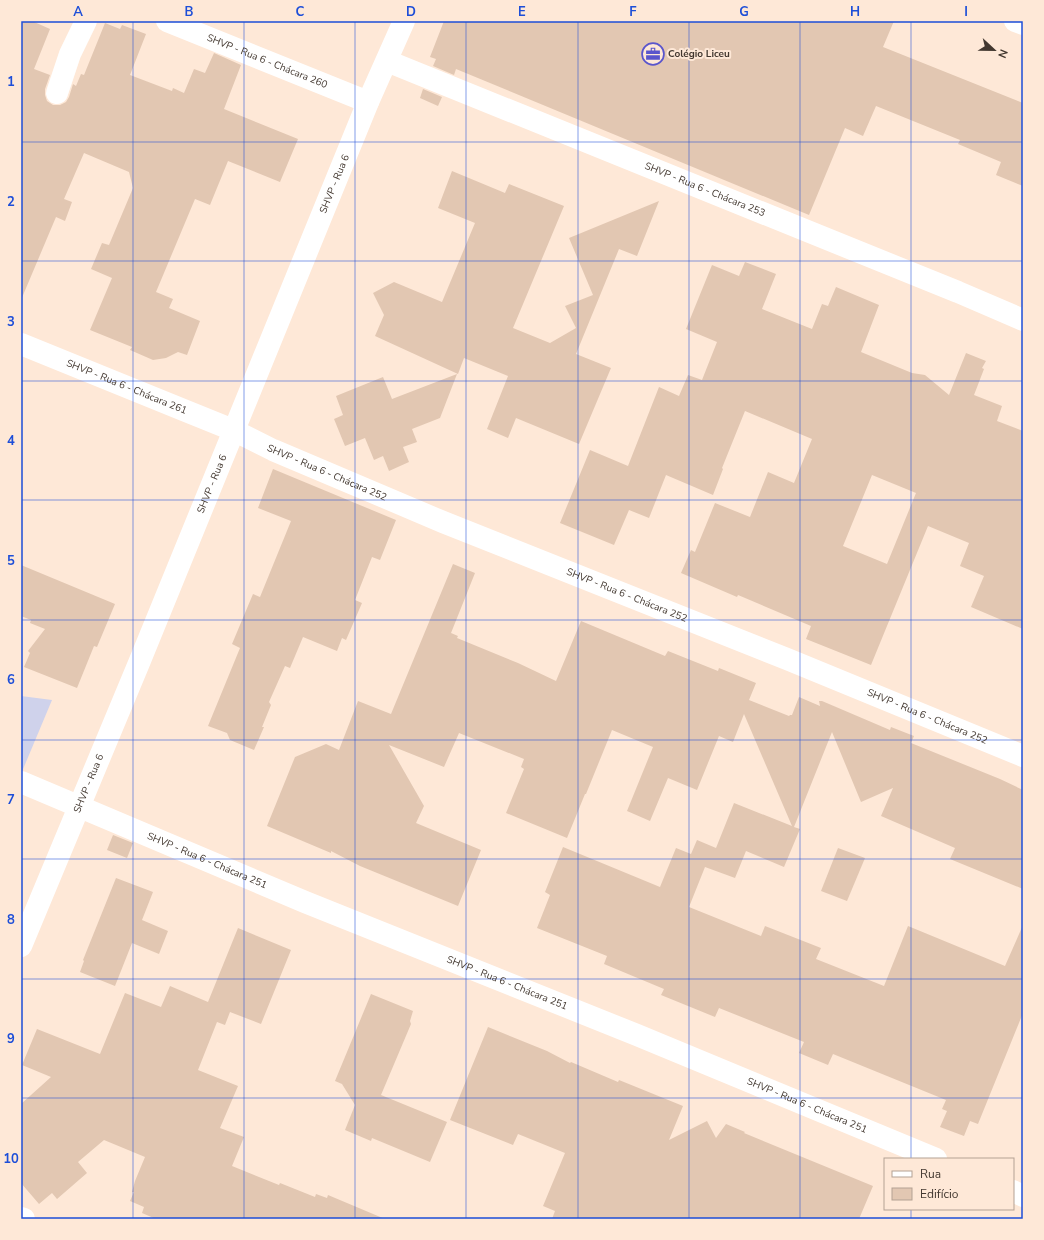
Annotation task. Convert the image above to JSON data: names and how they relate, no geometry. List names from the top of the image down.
{
  "streets": {
    "street": [
      "SHVP - Rua 6 - Chácara 260",
      "SHVP - Rua 6",
      "SHVP - Rua 6 - Chácara 253",
      "SHVP - Rua 6 - Chácara 261",
      "SHVP - Rua 6 - Chácara 252",
      "SHVP - Rua 6 - Chácara 251"
    ]
  },
  "crossings": [
    ["SHVP - Rua 6 - Chácara 260", "SHVP - Rua 6"],
    ["SHVP - Rua 6", "SHVP - Rua 6 - Chácara 253"],
    ["SHVP - Rua 6", "SHVP - Rua 6 - Chácara 261"],
    ["SHVP - Rua 6", "SHVP - Rua 6 - Chácara 252"],
    ["SHVP - Rua 6", "SHVP - Rua 6 - Chácara 251"],
    ["SHVP - Rua 6 - Chácara 261", "SHVP - Rua 6 - Chácara 252"]
  ],
  "places": {
    "office": ["Colégio Liceu"]
  },
  "legend": ["Rua", "Edifício"],
  "north": "right",
  "grid": {
    "columns": [
      "A",
      "B",
      "C",
      "D",
      "E",
      "F",
      "G",
      "H",
      "I"
    ],
    "rows": [
      "1",
      "2",
      "3",
      "4",
      "5",
      "6",
      "7",
      "8",
      "9",
      "10"
    ]
  }
}
